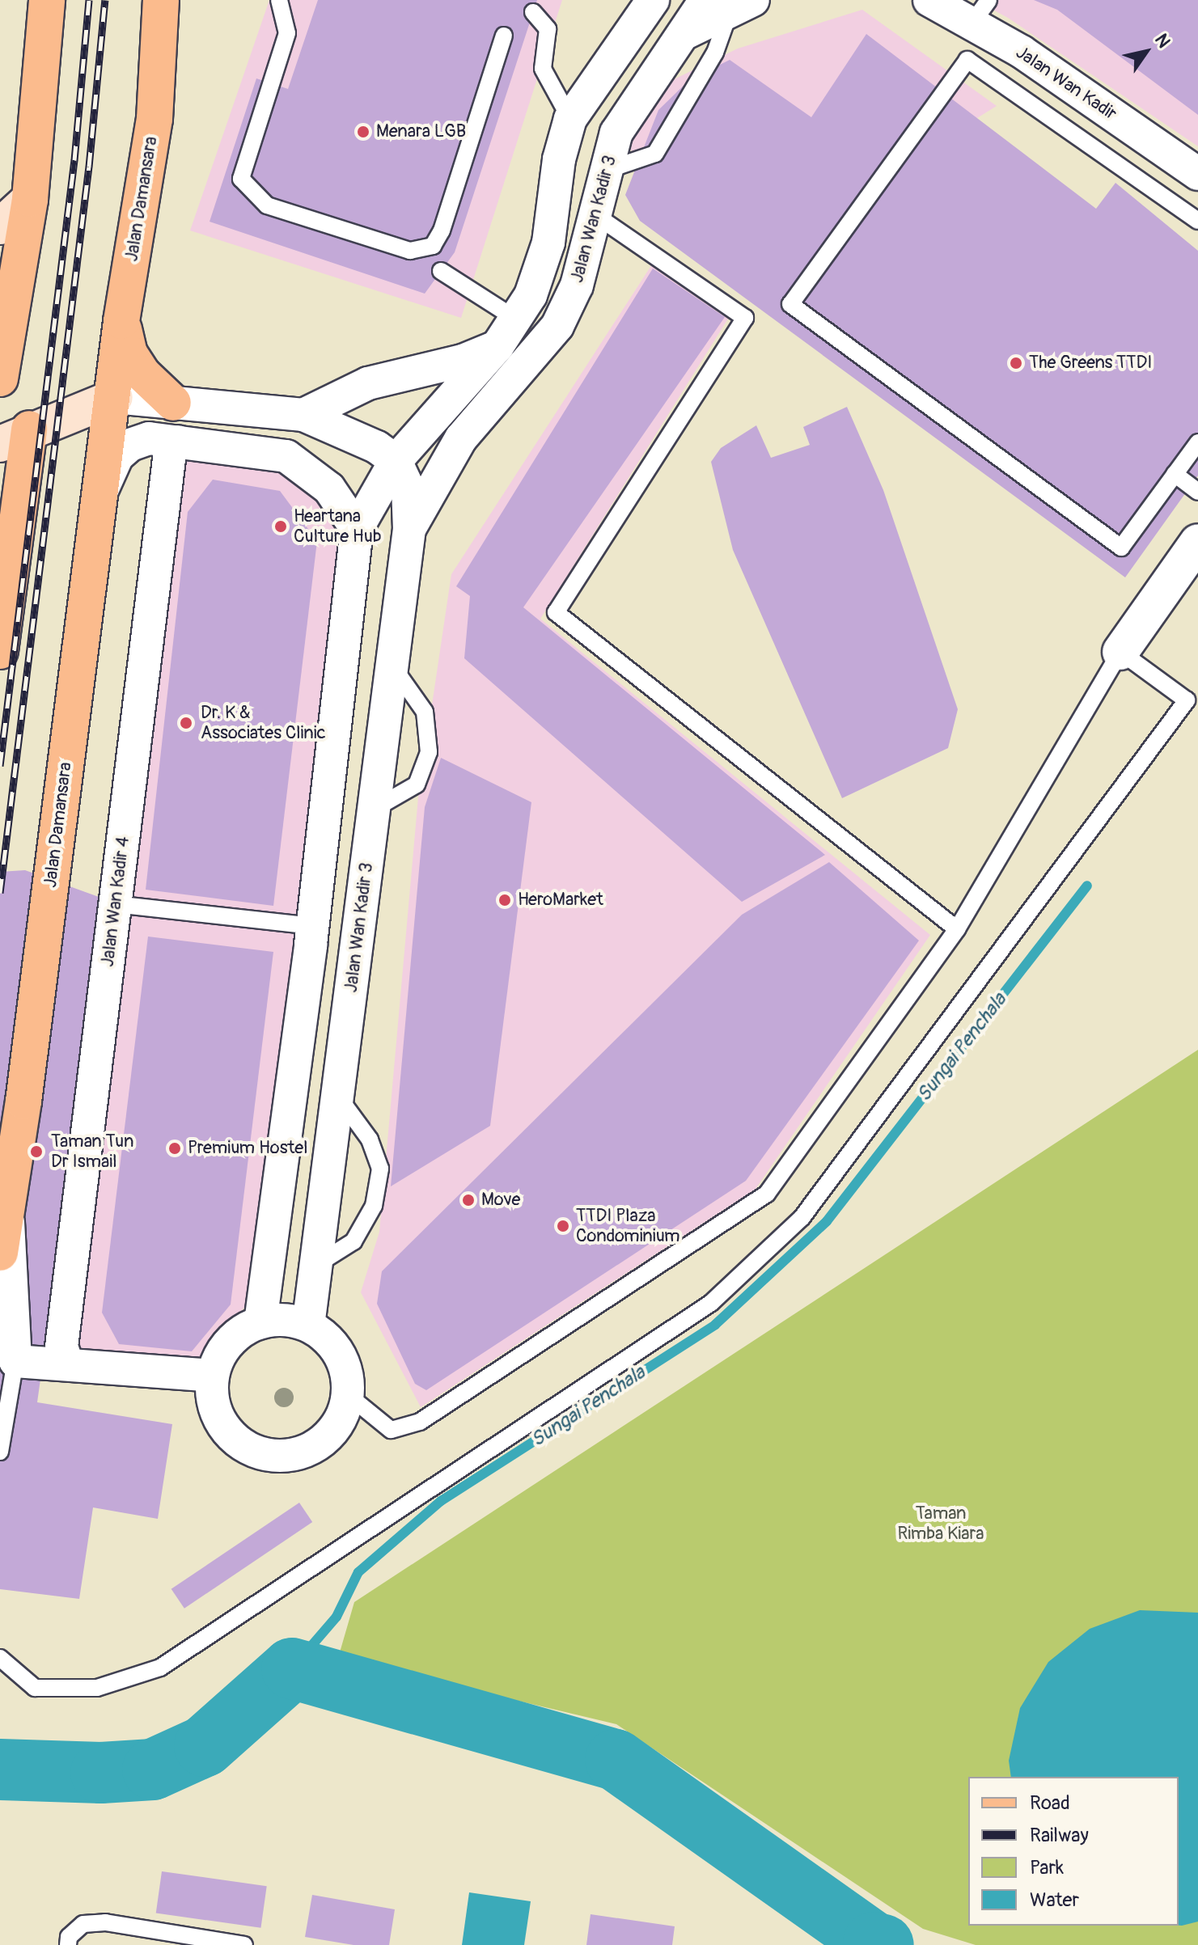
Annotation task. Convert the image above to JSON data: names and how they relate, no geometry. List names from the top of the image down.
{
  "streets": {
    "main road": ["Jalan Damansara"],
    "street": ["Jalan Wan Kadir", "Jalan Wan Kadir 3", "Jalan Wan Kadir 4"]
  },
  "water": ["Sungai Penchala"],
  "parks": ["Taman Rimba Kiara"],
  "places": [
    "Menara LGB",
    "The Greens TTDI",
    "Heartana Culture Hub",
    "Dr. K & Associates Clinic",
    "HeroMarket",
    "Premium Hostel",
    "Taman Tun Dr Ismail",
    "Move",
    "TTDI Plaza Condominium"
  ],
  "legend": [
    "Road",
    "Railway",
    "Park",
    "Water"
  ],
  "north": "top right"
}
